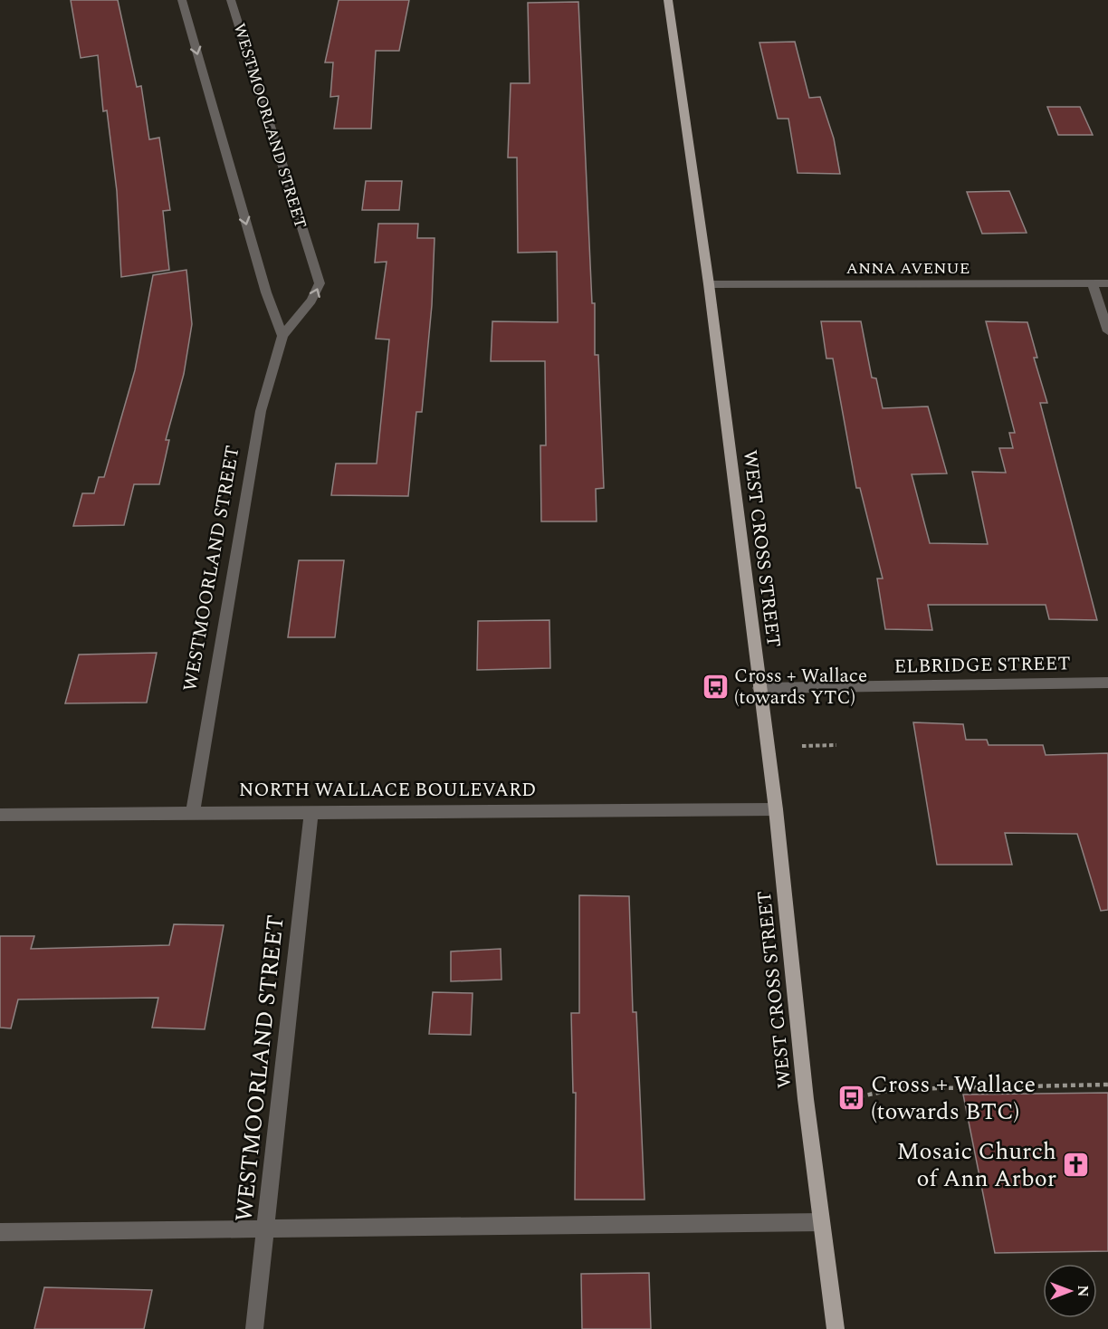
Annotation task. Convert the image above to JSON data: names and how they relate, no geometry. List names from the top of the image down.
{
  "streets": {
    "main road": ["WEST CROSS STREET"],
    "street": [
      "WESTMOORLAND STREET",
      "ANNA AVENUE",
      "ELBRIDGE STREET",
      "NORTH WALLACE BOULEVARD"
    ]
  },
  "crossings": [
    ["WESTMOORLAND STREET", "NORTH WALLACE BOULEVARD"],
    ["ANNA AVENUE", "WEST CROSS STREET"],
    ["WEST CROSS STREET", "ELBRIDGE STREET"],
    ["WEST CROSS STREET", "NORTH WALLACE BOULEVARD"]
  ],
  "places": {
    "bus stop": ["Cross + Wallace (towards YTC)", "Cross + Wallace (towards BTC)"],
    "church": ["Mosaic Church of Ann Arbor"]
  },
  "north": "right"
}
